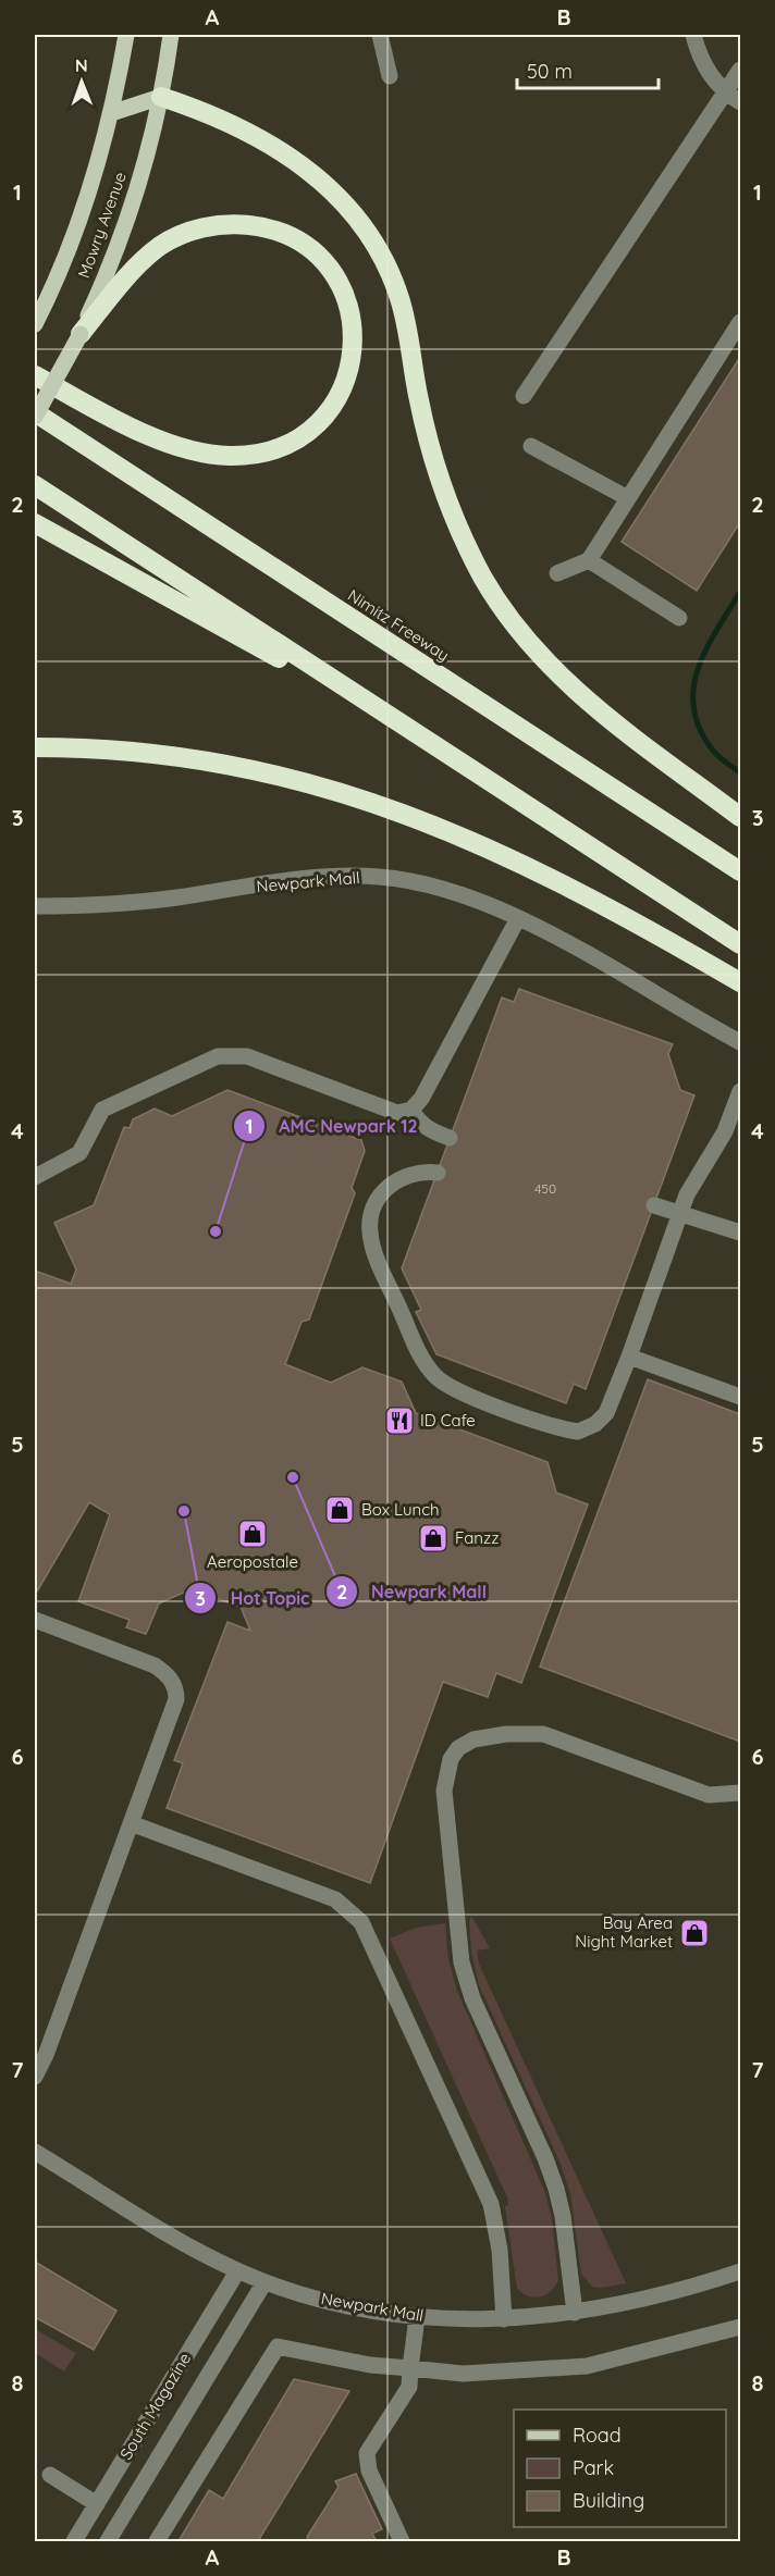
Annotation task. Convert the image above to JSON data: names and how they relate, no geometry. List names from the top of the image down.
{
  "streets": {
    "highway": ["Nimitz Freeway"],
    "main road": ["Mowry Avenue"],
    "street": ["Newpark Mall", "South Magazine"]
  },
  "crossings": [
    ["Newpark Mall", "South Magazine"]
  ],
  "places": {
    "other": ["AMC Newpark 12", "Newpark Mall", "Hot Topic"],
    "restaurant": ["ID Cafe"],
    "shop": [
      "Box Lunch",
      "Aeropostale",
      "Fanzz",
      "Bay Area Night Market"
    ]
  },
  "house_numbers": ["450"],
  "legend": ["Road", "Park", "Building"],
  "scale_bar": "50 m",
  "north": "top",
  "grid": {
    "columns": ["A", "B"],
    "rows": [
      "1",
      "2",
      "3",
      "4",
      "5",
      "6",
      "7",
      "8"
    ]
  }
}
